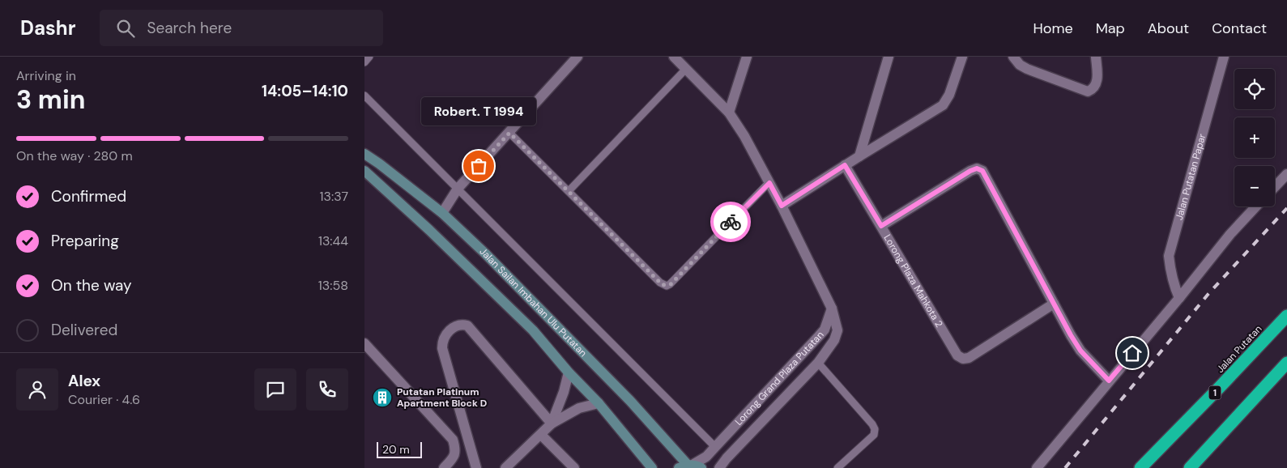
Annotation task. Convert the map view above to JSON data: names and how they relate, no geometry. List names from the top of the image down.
{
  "streets": {
    "highway": ["Jalan Putatan", "1"],
    "street": [
      "Jalan Putatan Papar",
      "Lorong Plaza Mahkota 2",
      "Jalan Sailan Imbahan Ulu Putatan",
      "Lorong Grand Plaza Putatan"
    ]
  },
  "crossings": [
    ["Jalan Sailan Imbahan Ulu Putatan", "Lorong Grand Plaza Putatan"]
  ],
  "places": {
    "other": ["Robert. T 1994"],
    "building": ["Putatan Platinum Apartment Block D"]
  },
  "scale_bar": "20 m",
  "page": {
    "header": "Dashr",
    "search": "Search here",
    "nav": [
      "Home",
      "Map",
      "About",
      "Contact"
    ],
    "heading": ["3 min", "Arriving in", "14:05–14:10"],
    "panel": ["Alex", "Courier · 4.6"],
    "map_buttons": ["+", "−"],
    "bubble": "Robert. T 1994",
    "bar": "On the way · 280 m",
    "list": [
      ["Confirmed", "13:37"],
      ["Preparing", "13:44"],
      ["On the way", "13:58"],
      "Delivered"
    ],
    "scale": "20 m"
  }
}
